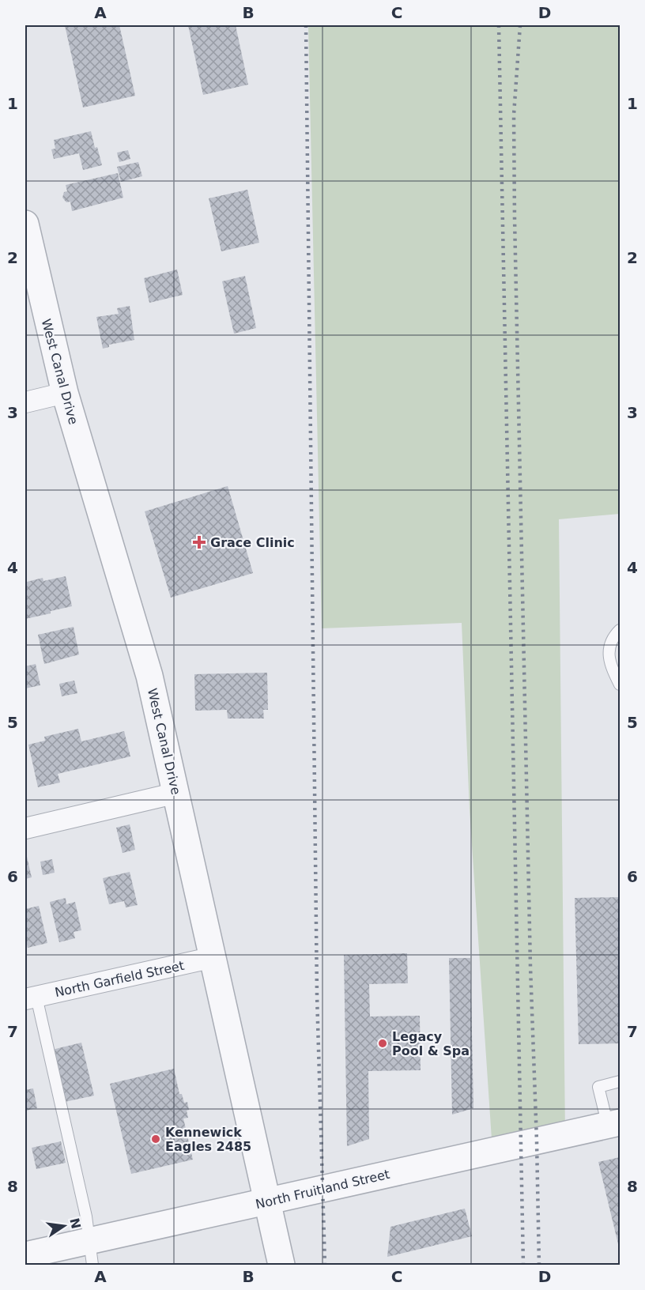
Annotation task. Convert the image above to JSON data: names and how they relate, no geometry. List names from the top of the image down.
{
  "streets": {
    "street": ["West Canal Drive", "North Garfield Street", "North Fruitland Street"]
  },
  "crossings": [
    ["West Canal Drive", "North Garfield Street"],
    ["West Canal Drive", "North Fruitland Street"]
  ],
  "places": {
    "health": ["Grace Clinic"],
    "other": ["Legacy Pool & Spa", "Kennewick Eagles 2485"]
  },
  "north": "right",
  "grid": {
    "columns": [
      "A",
      "B",
      "C",
      "D"
    ],
    "rows": [
      "1",
      "2",
      "3",
      "4",
      "5",
      "6",
      "7",
      "8"
    ]
  }
}
